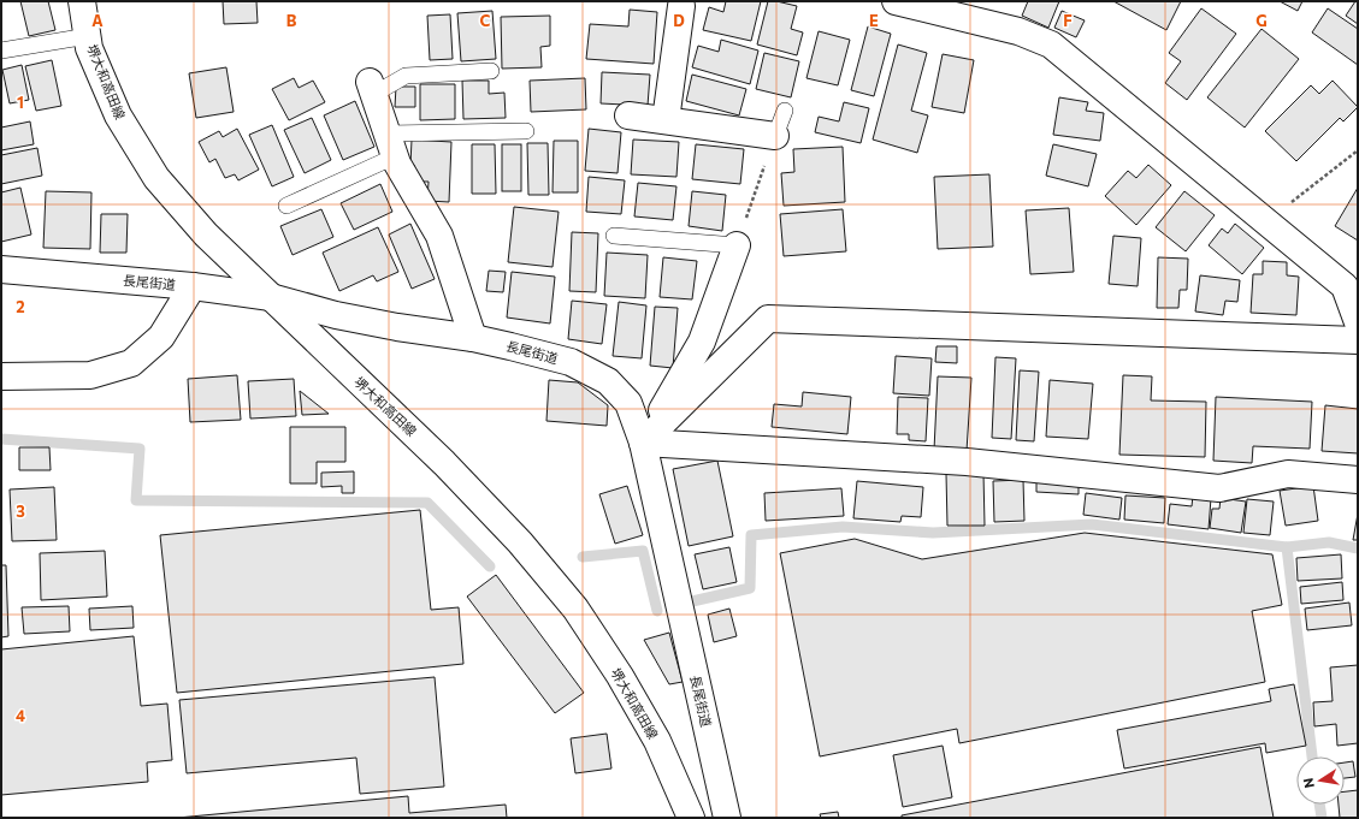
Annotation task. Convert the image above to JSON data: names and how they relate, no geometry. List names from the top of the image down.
{
  "streets": {
    "street": ["堺大和高田線", "長尾街道"]
  },
  "crossings": [
    ["堺大和高田線", "長尾街道"]
  ],
  "north": "left",
  "grid": {
    "columns": [
      "A",
      "B",
      "C",
      "D",
      "E",
      "F",
      "G"
    ],
    "rows": [
      "1",
      "2",
      "3",
      "4"
    ]
  }
}
